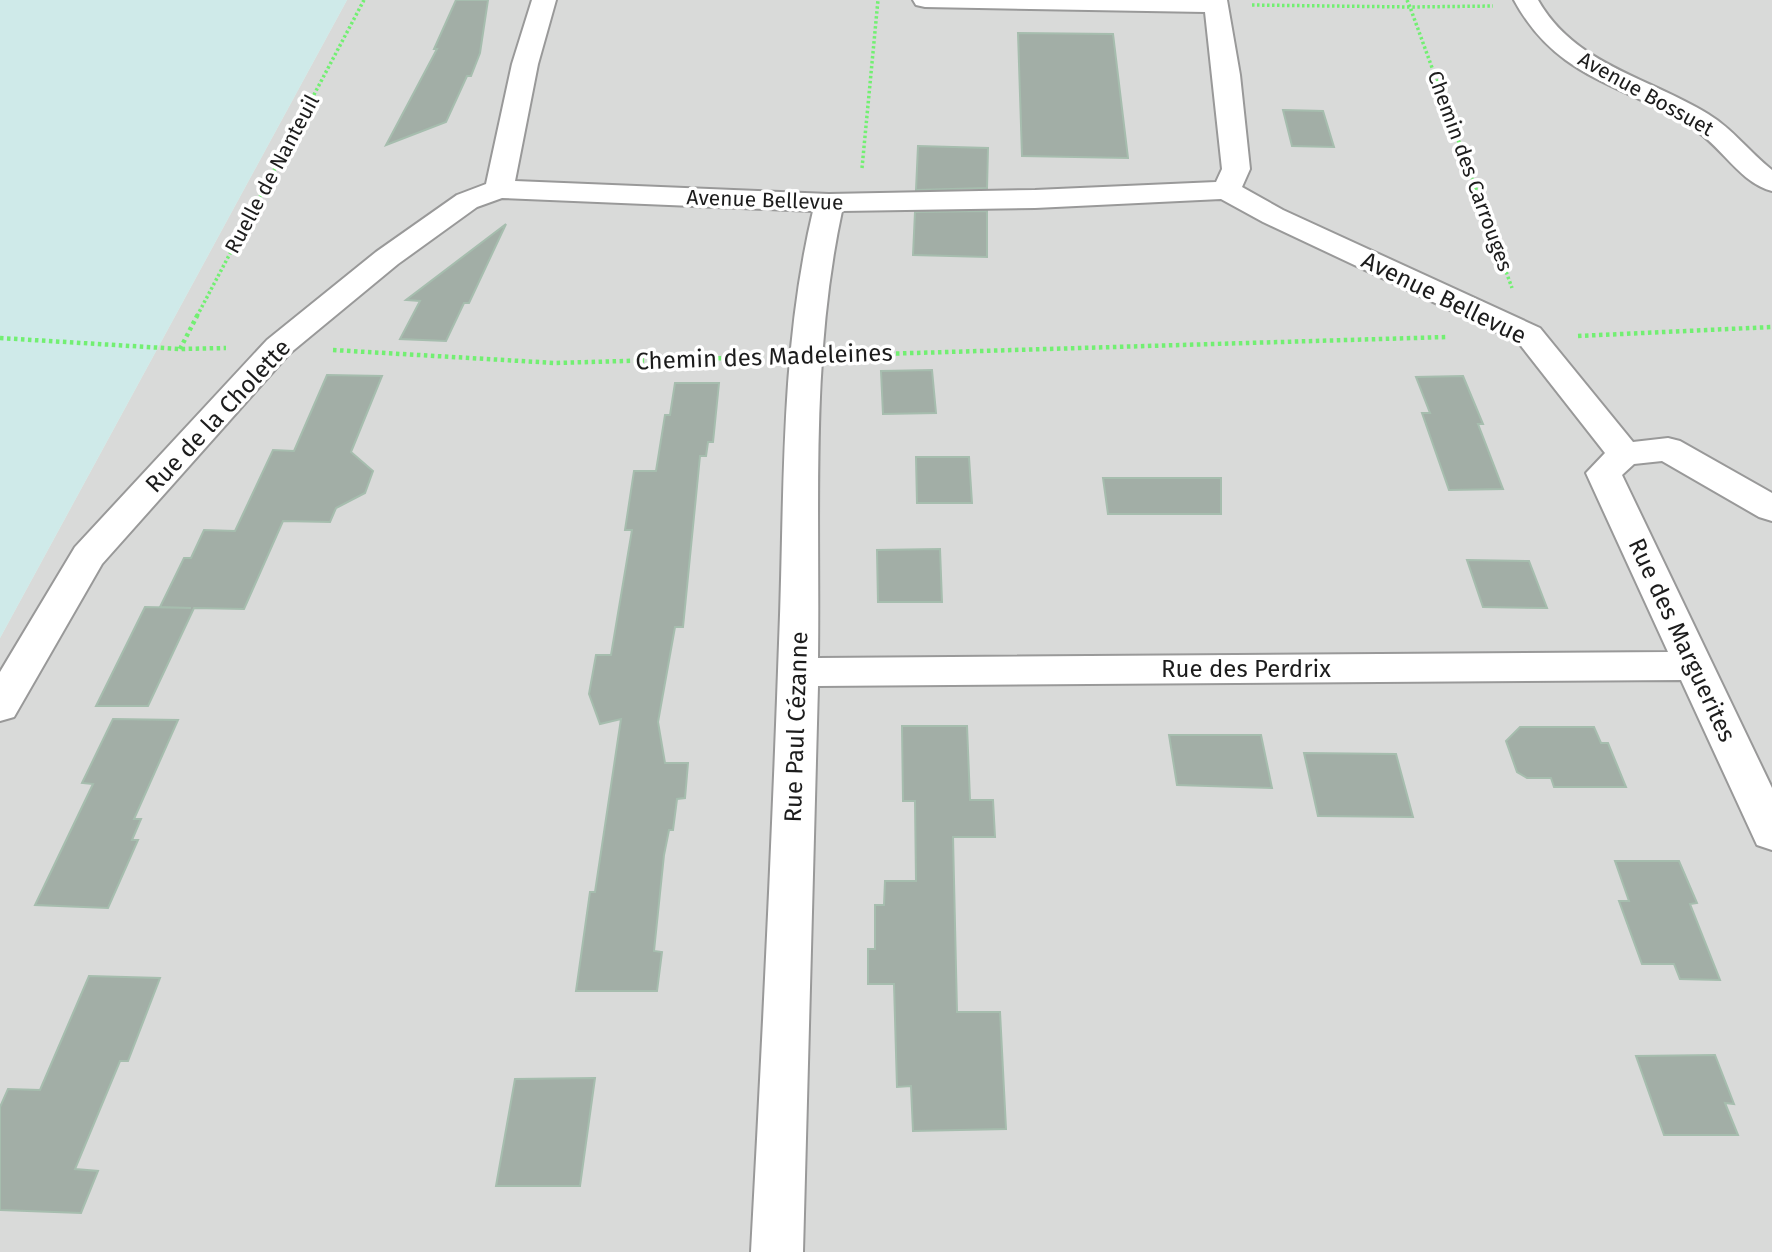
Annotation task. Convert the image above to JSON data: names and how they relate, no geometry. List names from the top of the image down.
{
  "streets": {
    "street": [
      "Avenue Bossuet",
      "Avenue Bellevue",
      "Rue de la Cholette",
      "Rue des Marguerites",
      "Rue des Perdrix",
      "Rue Paul Cézanne"
    ],
    "path": ["Chemin des Carrouges", "Ruelle de Nanteuil", "Chemin des Madeleines"]
  },
  "crossings": [
    ["Chemin des Carrouges", "Avenue Bellevue"],
    ["Ruelle de Nanteuil", "Chemin des Madeleines"],
    ["Avenue Bellevue", "Rue de la Cholette"],
    ["Avenue Bellevue", "Rue des Marguerites"],
    ["Avenue Bellevue", "Rue Paul Cézanne"],
    ["Chemin des Madeleines", "Rue de la Cholette"],
    ["Chemin des Madeleines", "Rue Paul Cézanne"],
    ["Rue des Marguerites", "Rue des Perdrix"],
    ["Rue des Perdrix", "Rue Paul Cézanne"]
  ]
}
